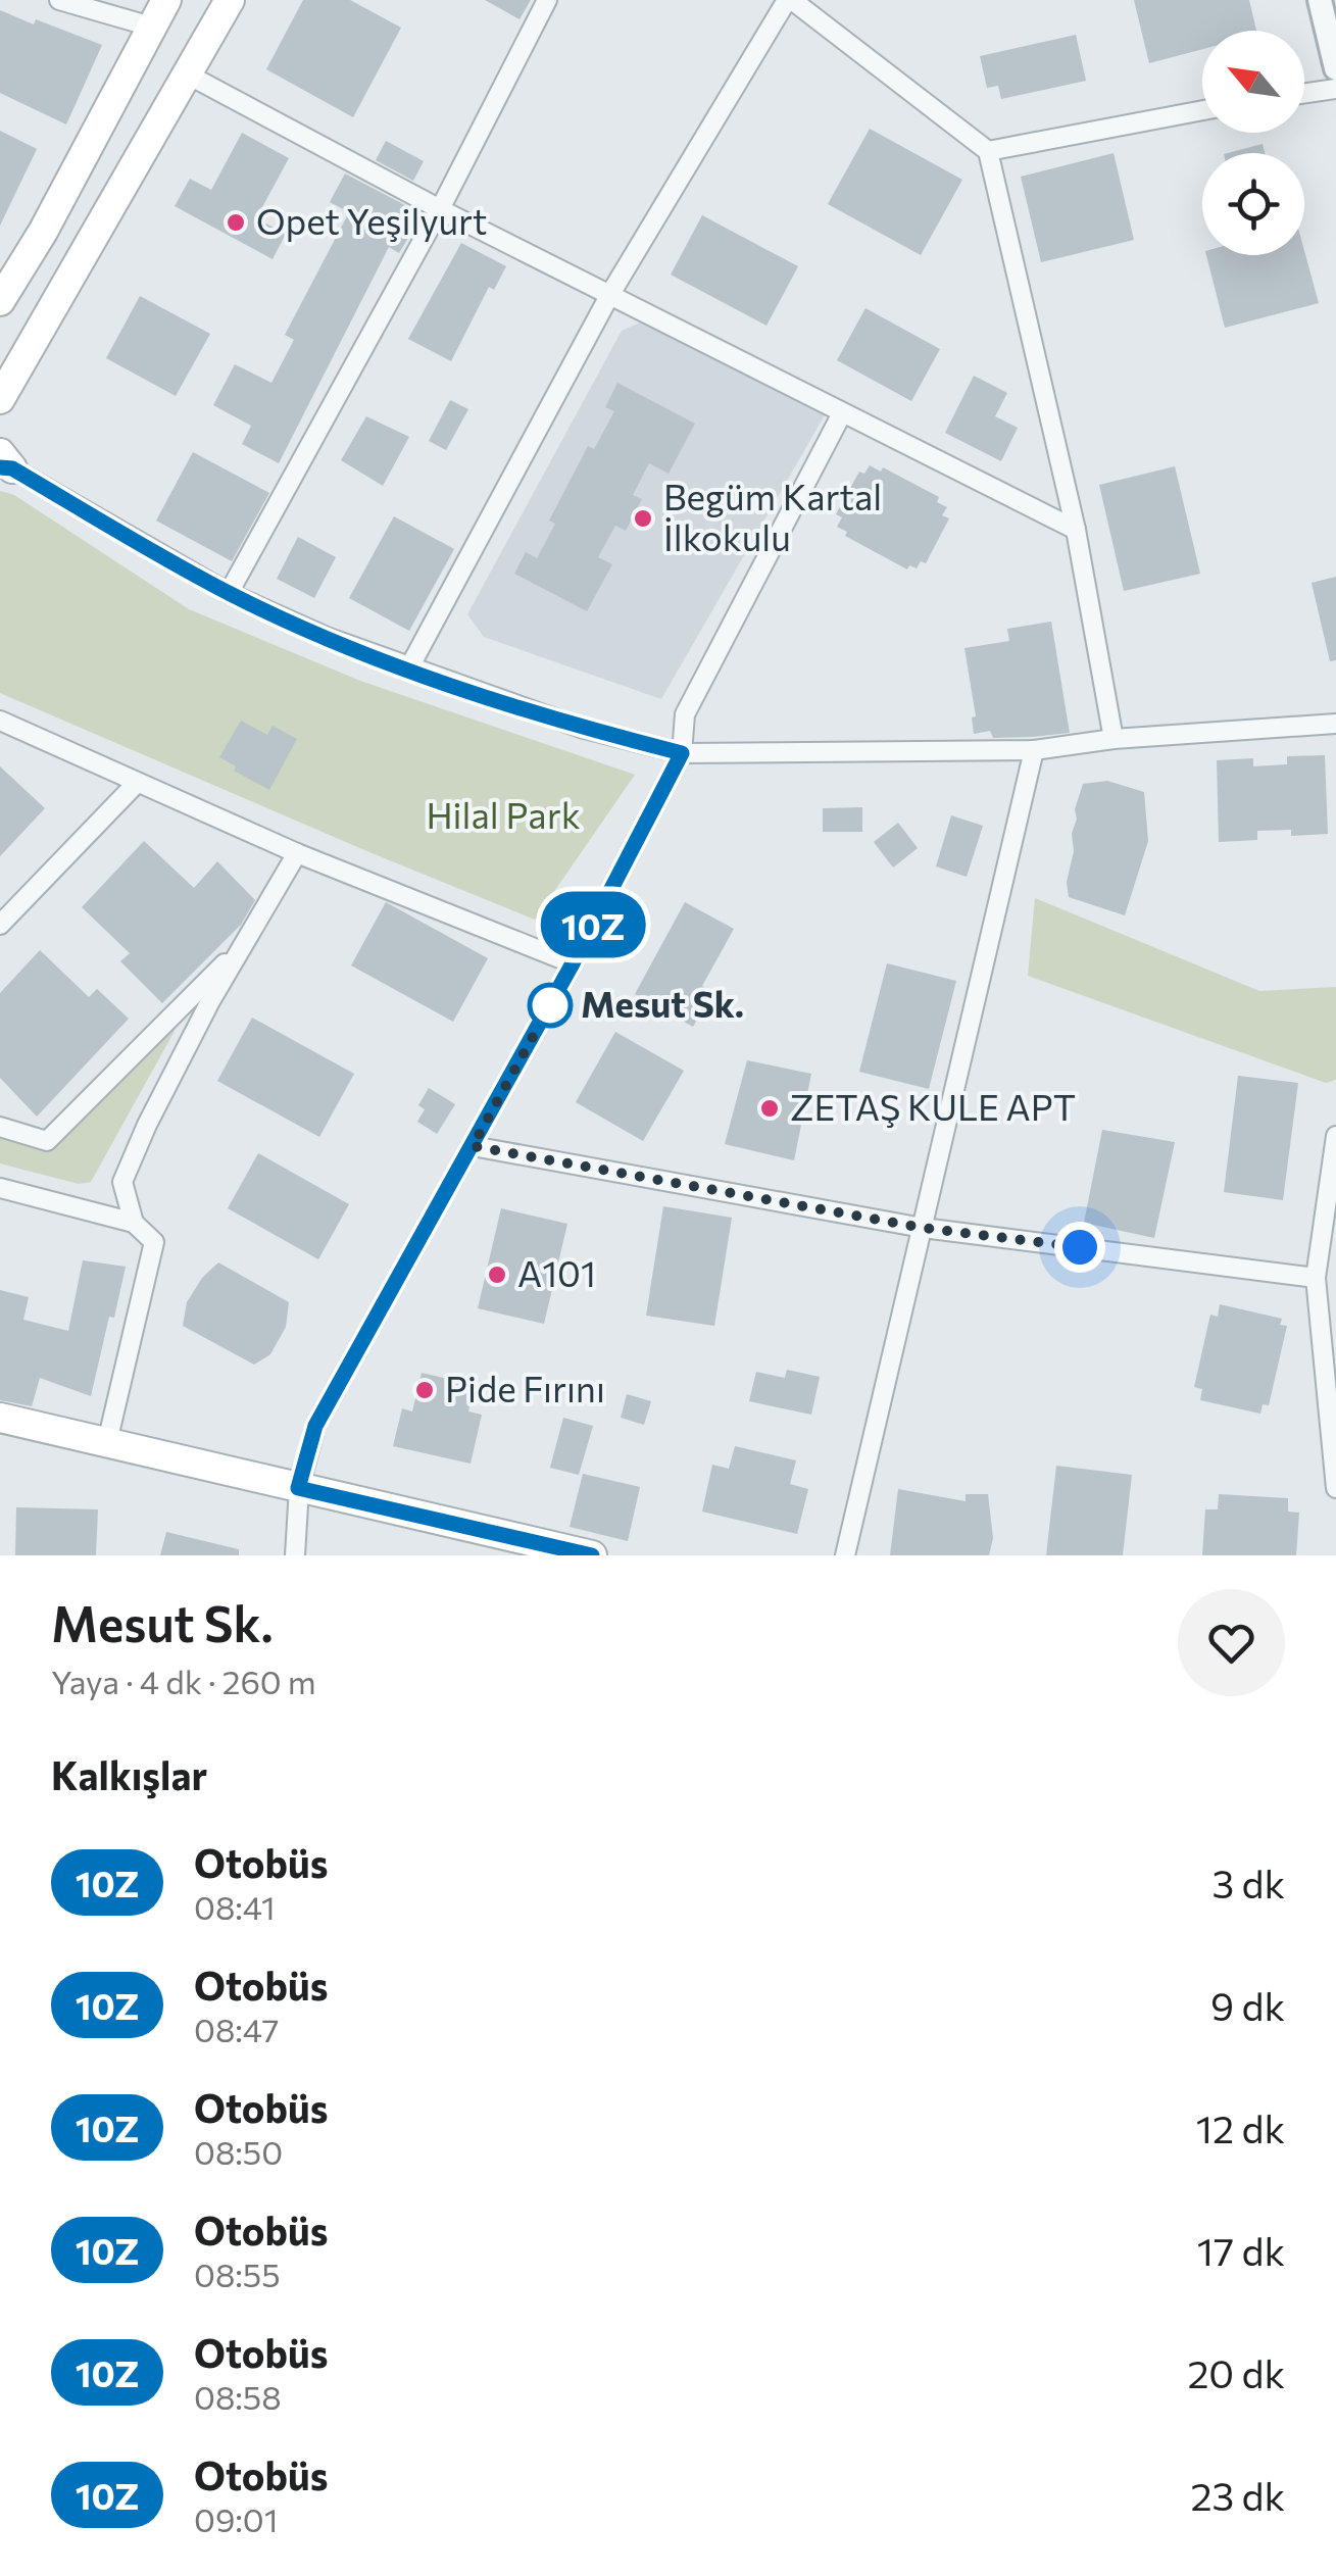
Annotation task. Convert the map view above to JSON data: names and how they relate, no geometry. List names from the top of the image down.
{
  "parks": ["Hilal Park"],
  "places": [
    "Opet Yeşilyurt",
    "Begüm Kartal İlkokulu",
    "Mesut Sk.",
    "ZETAŞ KULE APT",
    "A101",
    "Pide Fırını"
  ],
  "lines": ["bus line 10Z"],
  "north": "top left",
  "page": {
    "on_map": "10Z",
    "heading": [
      ["Mesut Sk.", "Yaya · 4 dk · 260 m"],
      "Kalkışlar"
    ],
    "list": [
      {
        "mark": "10Z",
        "name": "Otobüs",
        "note": "08:41",
        "value": "3 dk"
      },
      {
        "mark": "10Z",
        "name": "Otobüs",
        "note": "08:47",
        "value": "9 dk"
      },
      {
        "mark": "10Z",
        "name": "Otobüs",
        "note": "08:50",
        "value": "12 dk"
      },
      {
        "mark": "10Z",
        "name": "Otobüs",
        "note": "08:55",
        "value": "17 dk"
      },
      {
        "mark": "10Z",
        "name": "Otobüs",
        "note": "08:58",
        "value": "20 dk"
      },
      {
        "mark": "10Z",
        "name": "Otobüs",
        "note": "09:01",
        "value": "23 dk"
      }
    ]
  }
}
